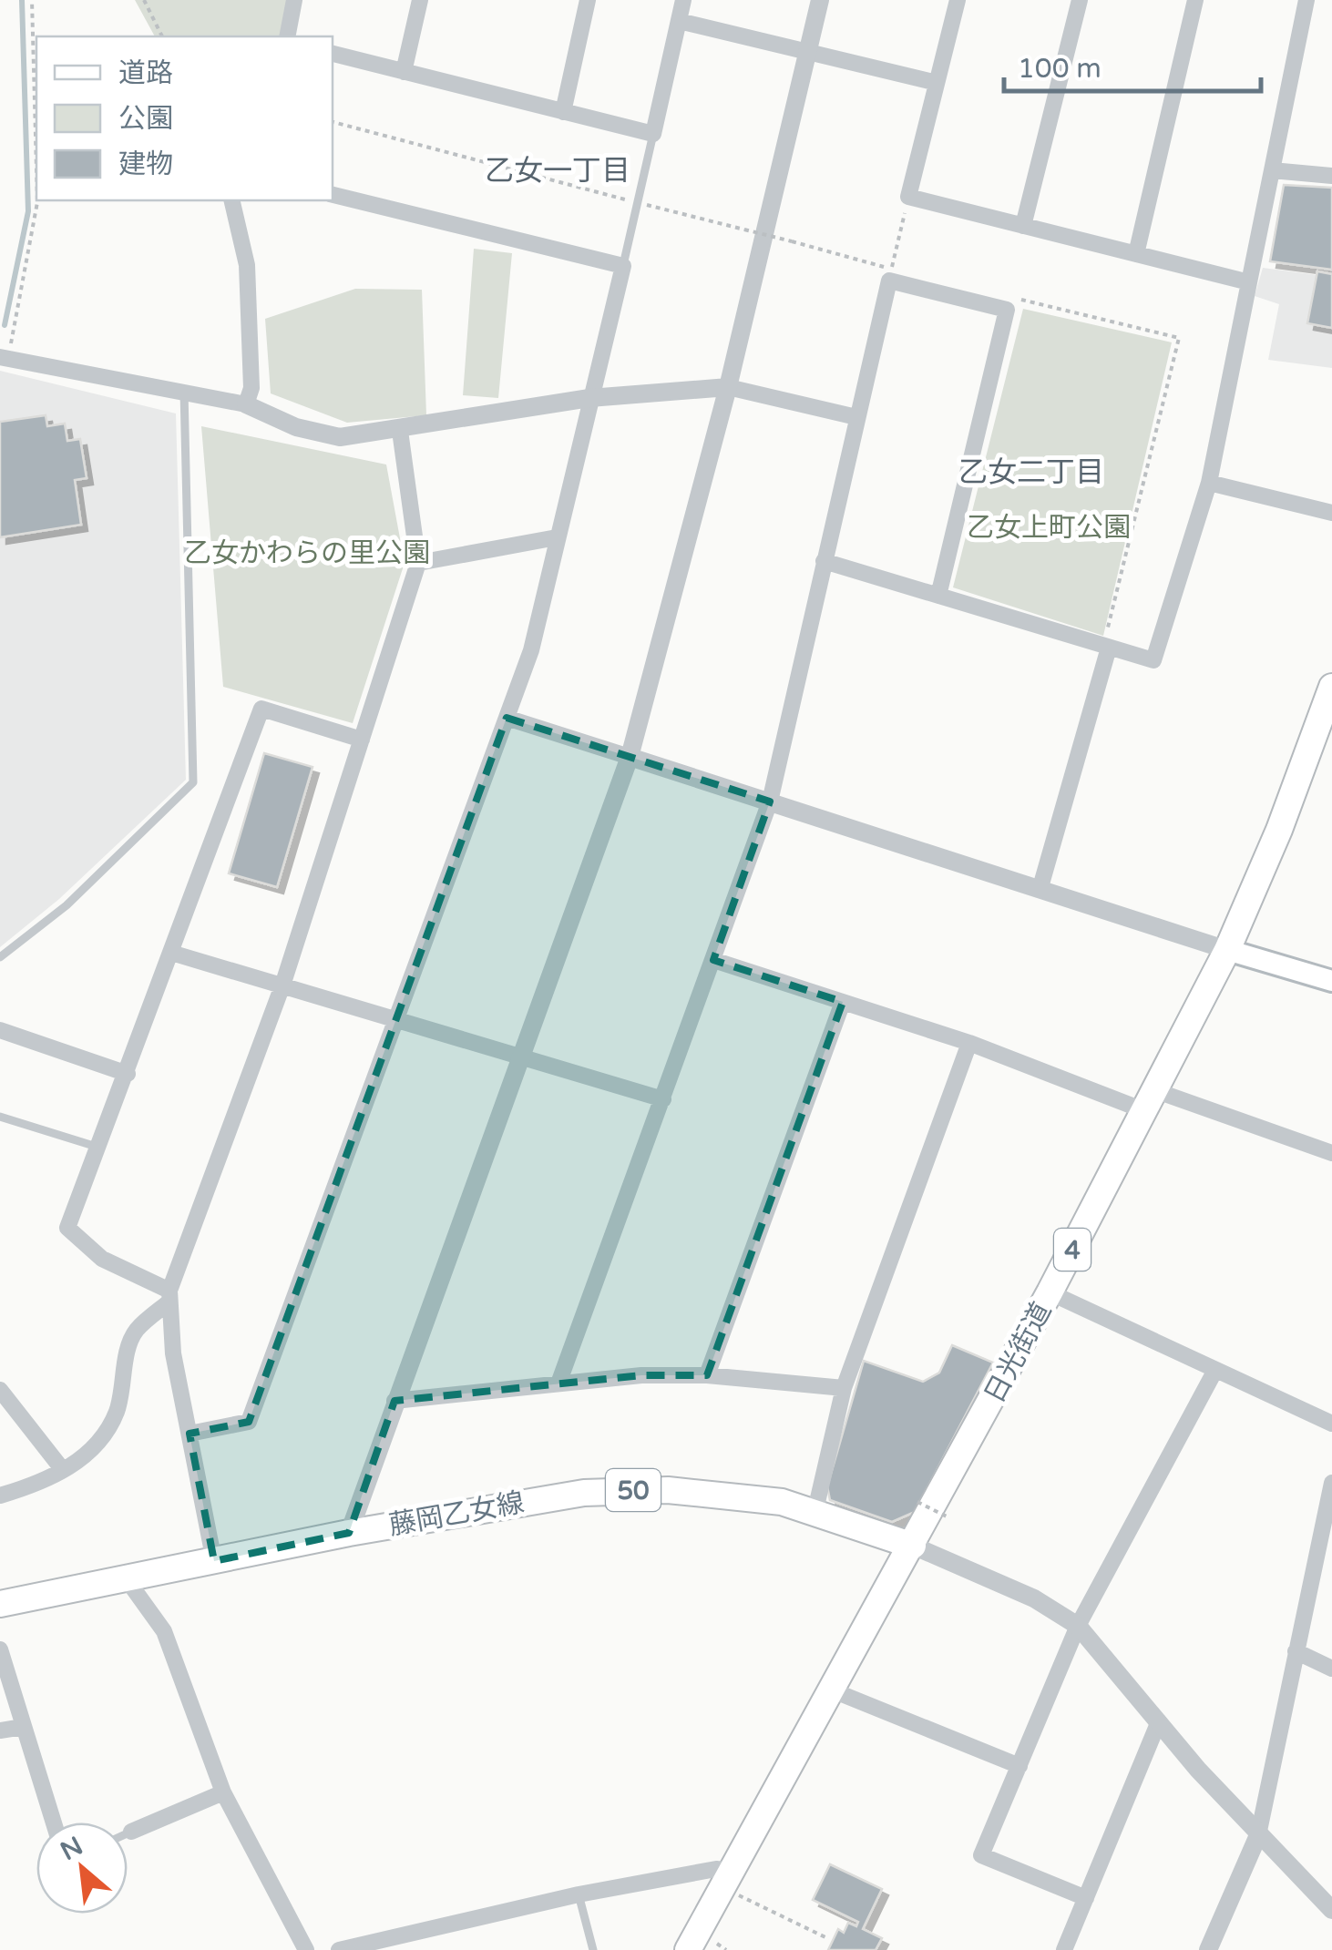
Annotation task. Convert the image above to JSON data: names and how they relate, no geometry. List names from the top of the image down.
{
  "streets": {
    "main road": [
      "4",
      "日光街道",
      "50",
      "藤岡乙女線"
    ]
  },
  "crossings": [
    ["日光街道", "藤岡乙女線"]
  ],
  "districts": ["乙女一丁目", "乙女二丁目"],
  "parks": ["乙女上町公園", "乙女かわらの里公園"],
  "legend": ["道路", "公園", "建物"],
  "scale_bar": "100 m",
  "north": "top left"
}
